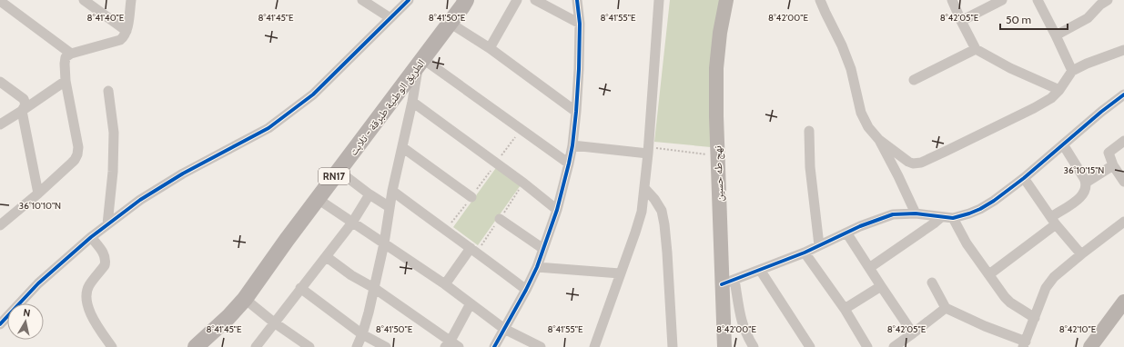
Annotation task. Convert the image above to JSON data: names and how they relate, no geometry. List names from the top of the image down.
{
  "streets": {
    "main road": ["الطريق الوطنية طبرقة - تلابت", "نهج طه حسين", "RN17"]
  },
  "scale_bar": "50 m",
  "north": "top",
  "coordinates": [
    "8°41'40\"E",
    "8°41'45\"E",
    "8°41'50\"E",
    "8°41'55\"E",
    "8°42'00\"E",
    "8°42'05\"E",
    "36°10'15\"N",
    "36°10'10\"N",
    "8°42'10\"E"
  ]
}
